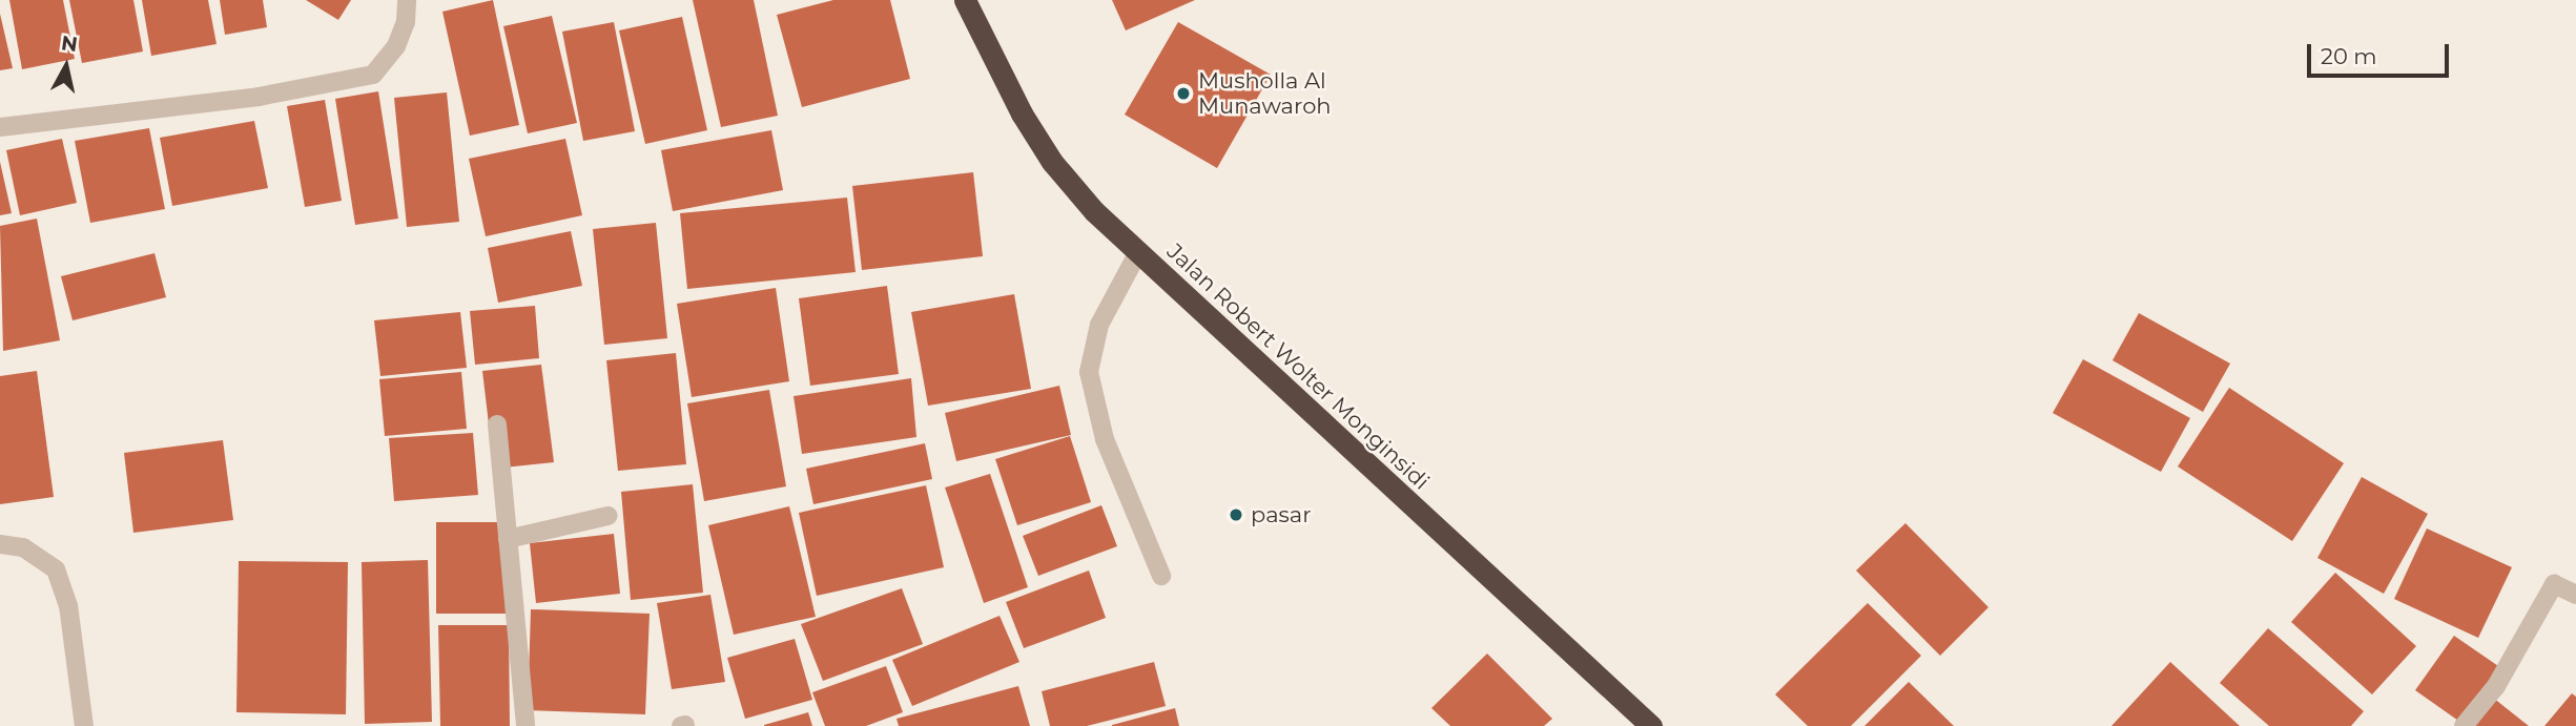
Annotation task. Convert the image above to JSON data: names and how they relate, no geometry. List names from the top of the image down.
{
  "streets": {
    "highway": ["Jalan Robert Wolter Monginsidi"]
  },
  "places": ["Musholla Al Munawaroh", "pasar"],
  "scale_bar": "20 m",
  "north": "top"
}
